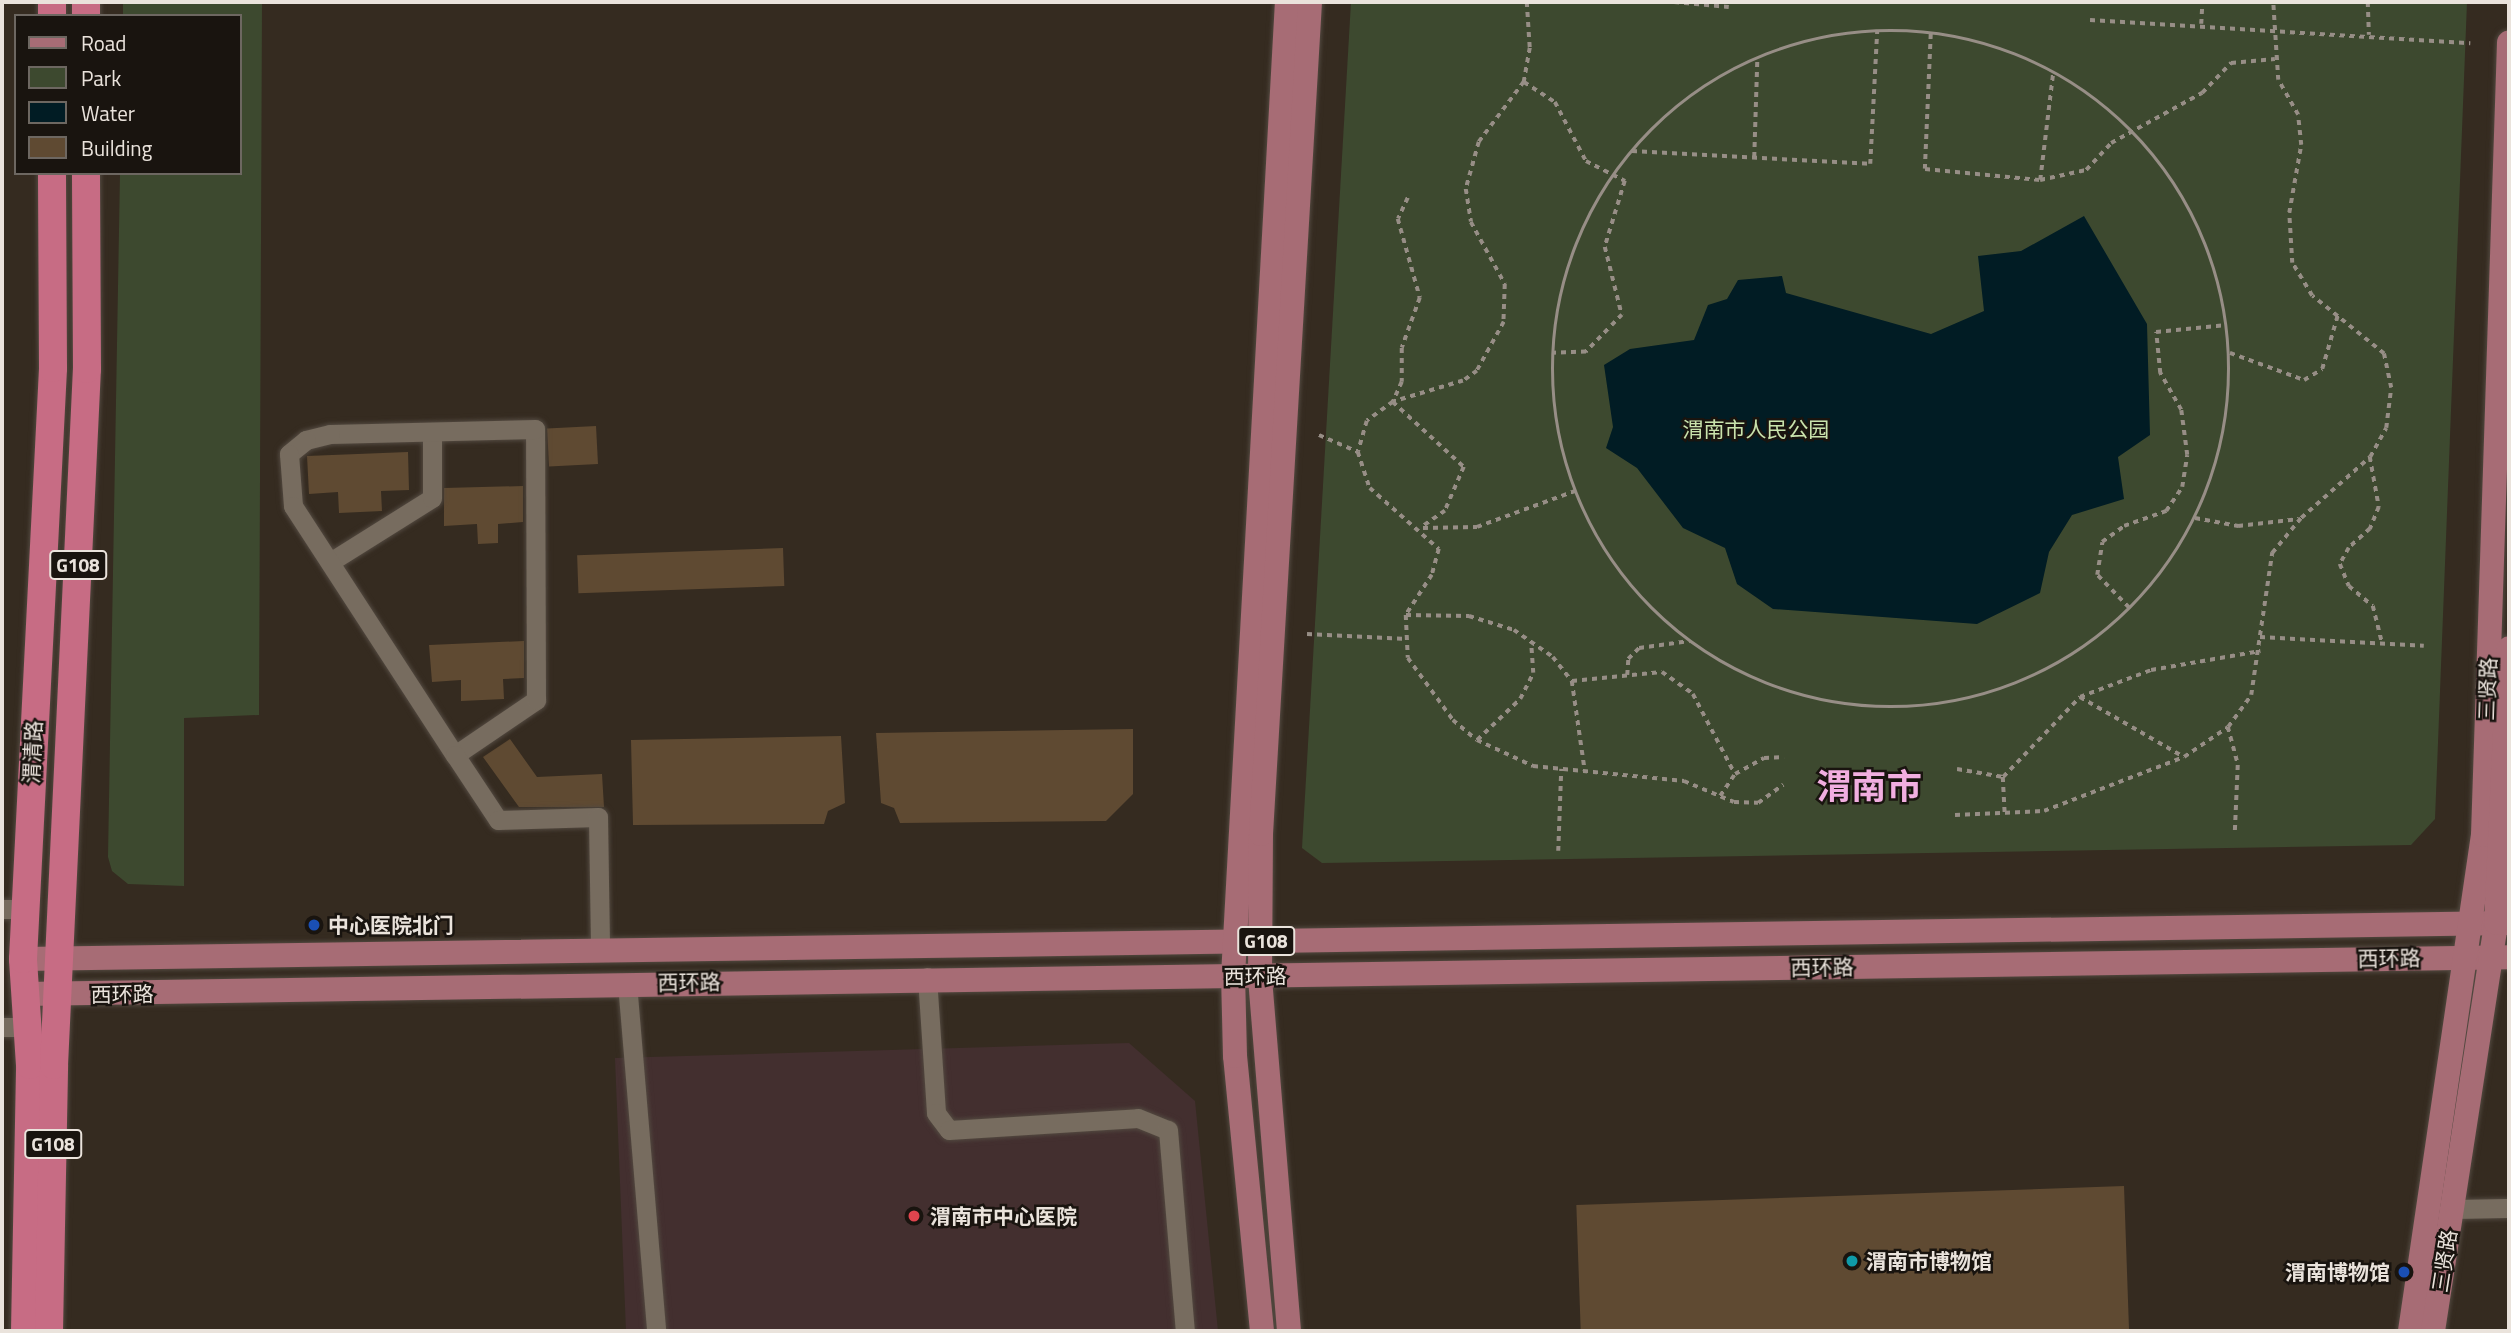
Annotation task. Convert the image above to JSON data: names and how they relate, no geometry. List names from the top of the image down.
{
  "streets": {
    "highway": ["G108", "渭清路"],
    "main road": ["三贤路", "西环路"]
  },
  "crossings": [
    ["三贤路", "西环路"],
    ["渭清路", "西环路"]
  ],
  "districts": ["渭南市"],
  "parks": ["渭南市人民公园"],
  "places": [
    "中心医院北门",
    "渭南市中心医院",
    "渭南市博物馆",
    "渭南博物馆"
  ],
  "legend": [
    "Road",
    "Park",
    "Water",
    "Building"
  ]
}
